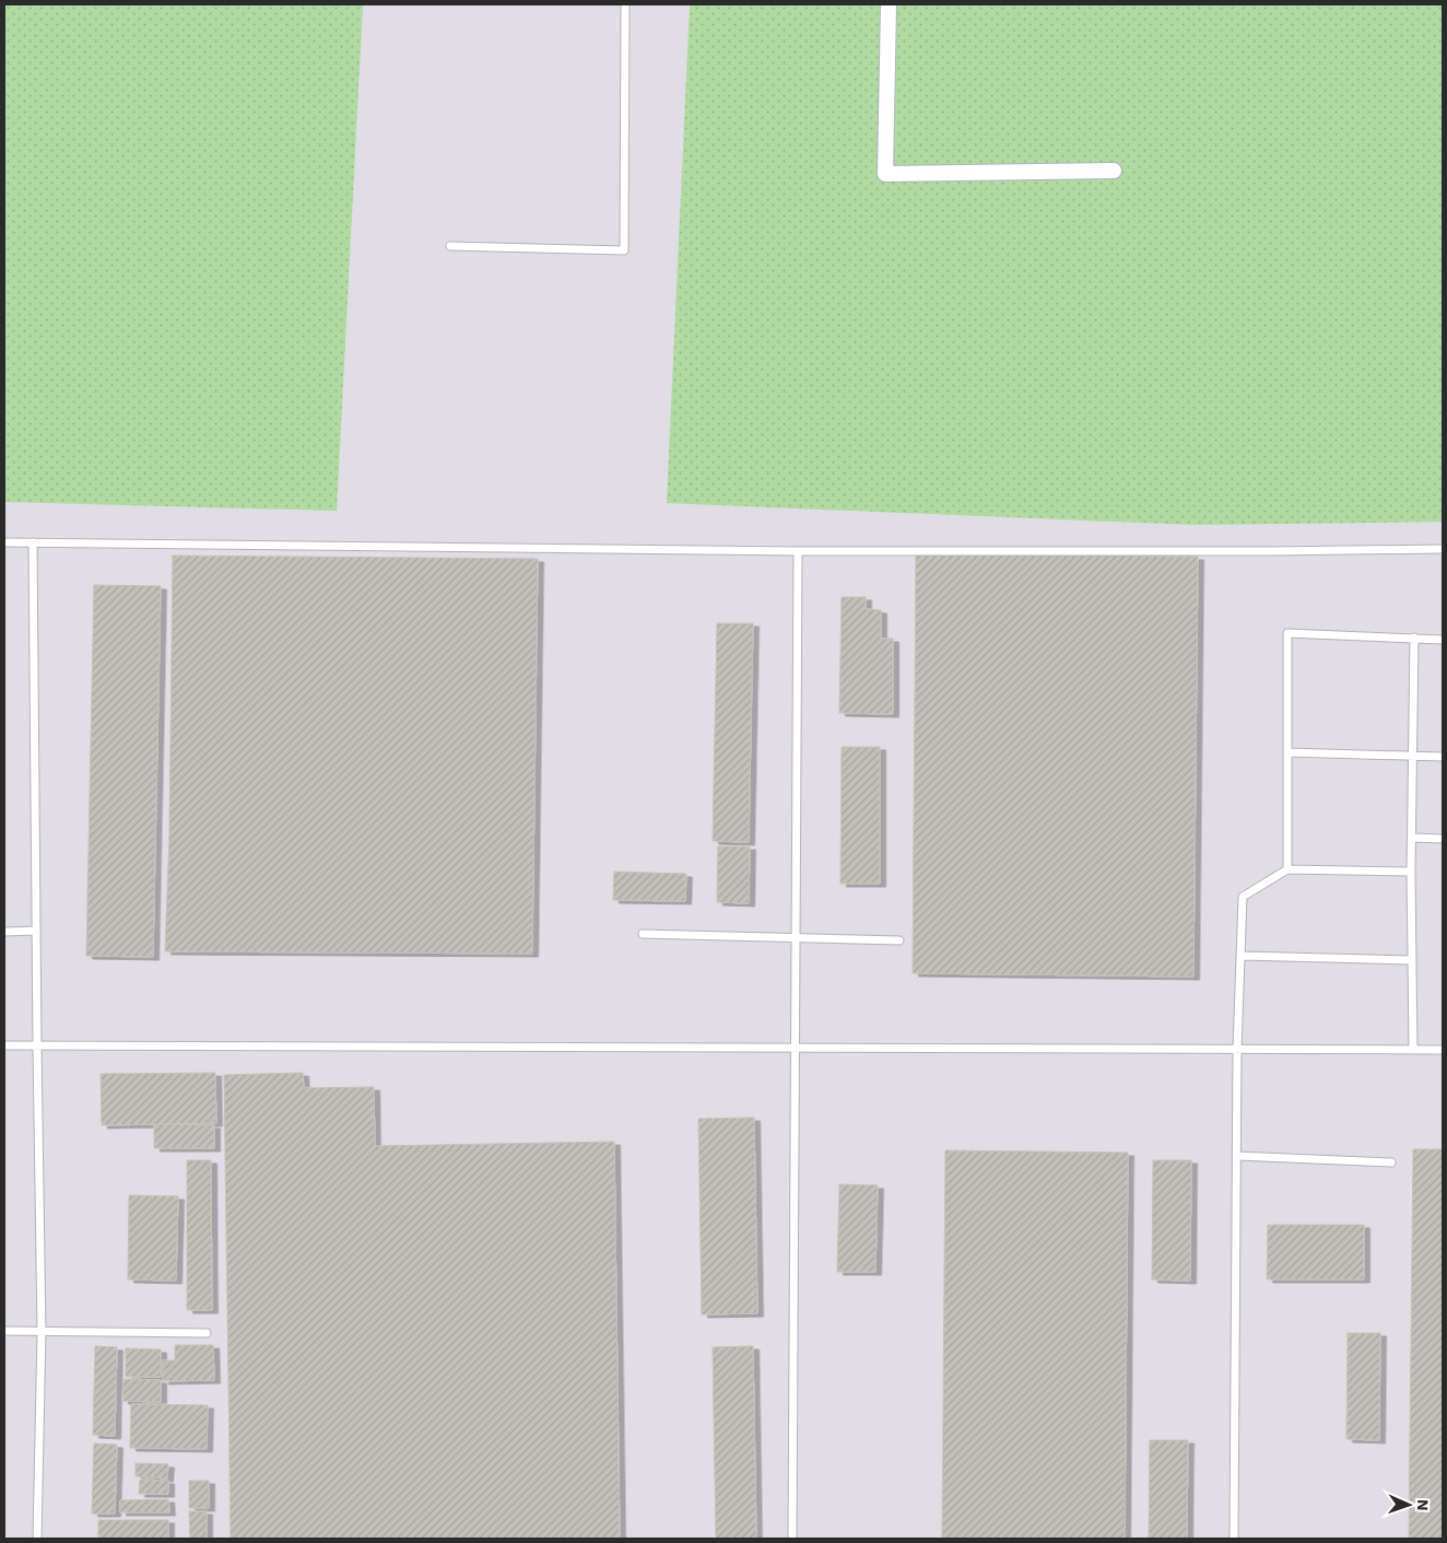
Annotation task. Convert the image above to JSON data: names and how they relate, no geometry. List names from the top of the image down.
{
  "north": "right"
}
